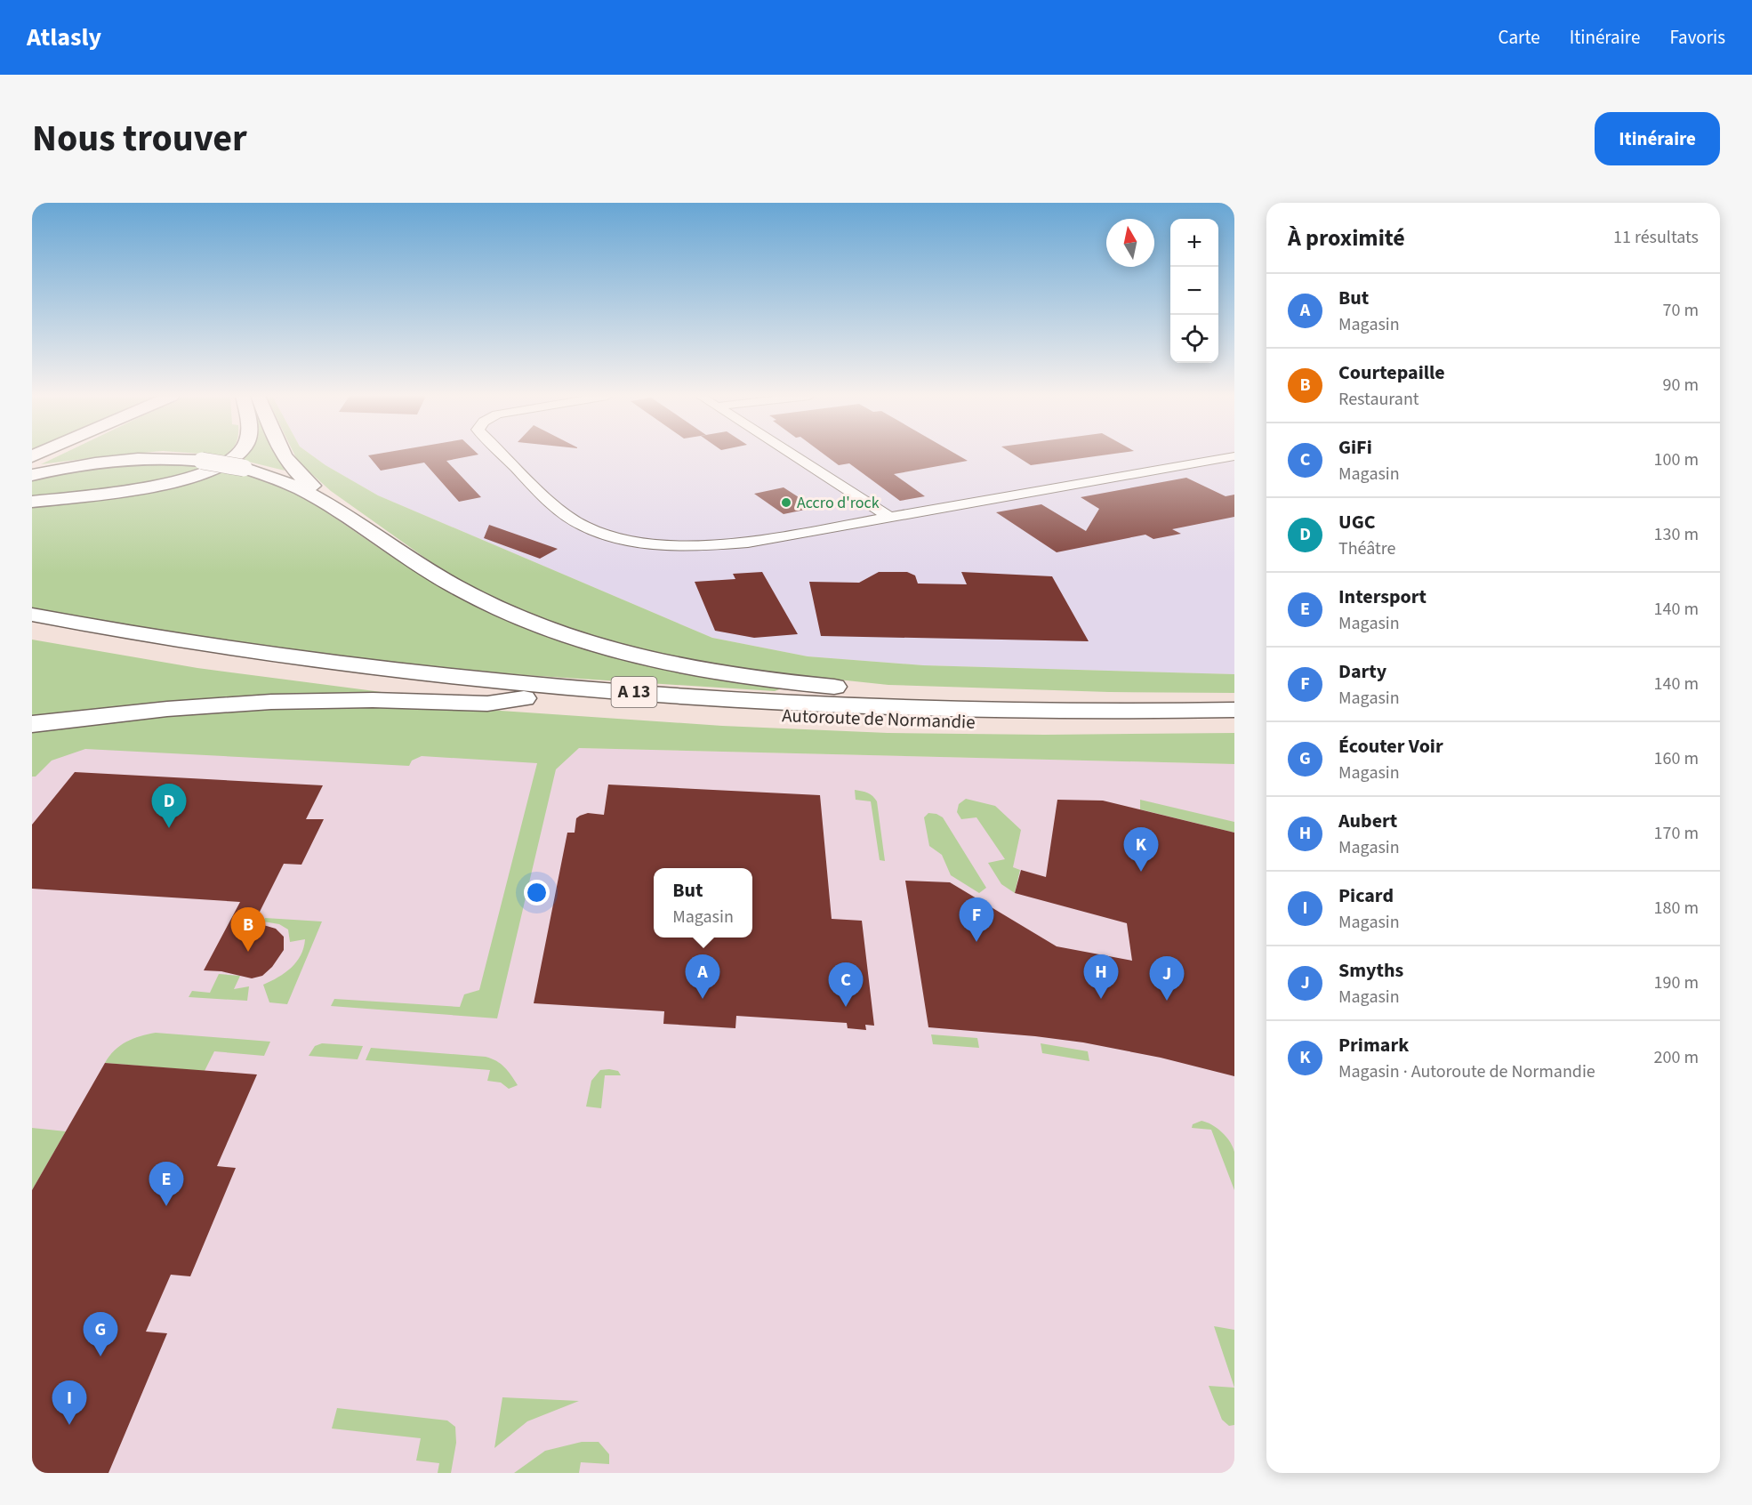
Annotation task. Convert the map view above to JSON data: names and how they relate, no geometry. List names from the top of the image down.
{
  "streets": {
    "highway": ["A 13", "Autoroute de Normandie"]
  },
  "crossings": [
    ["A 13", "Autoroute de Normandie"]
  ],
  "places": ["Accro d'rock"],
  "north": "top",
  "page": {
    "header": "Atlasly",
    "nav": ["Carte", "Itinéraire", "Favoris"],
    "title": "Nous trouver",
    "buttons": "Itinéraire",
    "heading": ["À proximité", "11 résultats"],
    "map_buttons": ["+", "−"],
    "list": [
      {
        "mark": "A",
        "name": "But",
        "note": "Magasin",
        "value": "70 m"
      },
      {
        "mark": "B",
        "name": "Courtepaille",
        "note": "Restaurant",
        "value": "90 m"
      },
      {
        "mark": "C",
        "name": "GiFi",
        "note": "Magasin",
        "value": "100 m"
      },
      {
        "mark": "D",
        "name": "UGC",
        "note": "Théâtre",
        "value": "130 m"
      },
      {
        "mark": "E",
        "name": "Intersport",
        "note": "Magasin",
        "value": "140 m"
      },
      {
        "mark": "F",
        "name": "Darty",
        "note": "Magasin",
        "value": "140 m"
      },
      {
        "mark": "G",
        "name": "Écouter Voir",
        "note": "Magasin",
        "value": "160 m"
      },
      {
        "mark": "H",
        "name": "Aubert",
        "note": "Magasin",
        "value": "170 m"
      },
      {
        "mark": "I",
        "name": "Picard",
        "note": "Magasin",
        "value": "180 m"
      },
      {
        "mark": "J",
        "name": "Smyths",
        "note": "Magasin",
        "value": "190 m"
      },
      {
        "mark": "K",
        "name": "Primark",
        "note": "Magasin · Autoroute de Normandie",
        "value": "200 m"
      }
    ],
    "pins": [
      "D",
      "K",
      "F",
      "B",
      "A",
      "H",
      "J",
      "C",
      "E",
      "G",
      "I"
    ],
    "popup": ["But", "Magasin"]
  }
}
